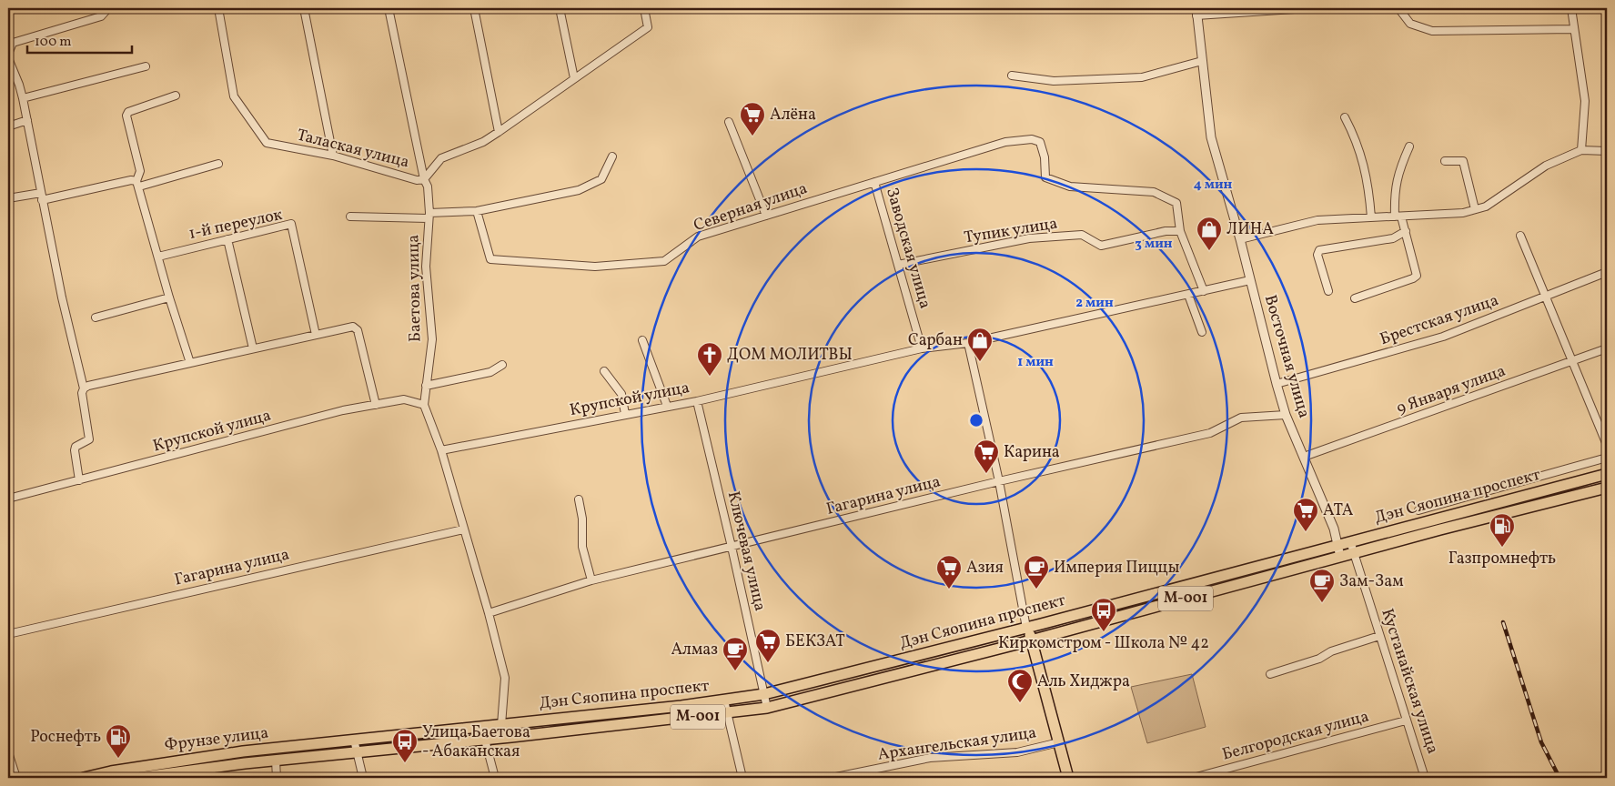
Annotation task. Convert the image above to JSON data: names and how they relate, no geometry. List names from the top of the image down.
{
  "streets": {
    "main road": ["Дэн Сяопина проспект", "M-001", "Фрунзе улица"],
    "street": [
      "Талаская улица",
      "Северная улица",
      "1-й переулок",
      "Тупик улица",
      "Заводская улица",
      "Баетова улица",
      "Брестская улица",
      "Восточная улица",
      "9 Января улица",
      "Крупской улица",
      "Гагарина улица",
      "Ключевая улица",
      "Кустанайская улица",
      "Белгородская улица",
      "Архангельская улица"
    ]
  },
  "crossings": [
    ["Талаская улица", "Баетова улица"],
    ["Северная улица", "Тупик улица"],
    ["Северная улица", "Заводская улица"],
    ["Тупик улица", "Заводская улица"],
    ["Заводская улица", "Крупской улица"],
    ["Баетова улица", "Крупской улица"],
    ["Баетова улица", "Гагарина улица"],
    ["Баетова улица", "Дэн Сяопина проспект"],
    ["Брестская улица", "Восточная улица"],
    ["Восточная улица", "9 Января улица"],
    ["Восточная улица", "Крупской улица"],
    ["Восточная улица", "Гагарина улица"],
    ["Восточная улица", "Дэн Сяопина проспект"],
    ["Крупской улица", "Ключевая улица"],
    ["Гагарина улица", "Ключевая улица"],
    ["Дэн Сяопина проспект", "Ключевая улица"],
    ["Дэн Сяопина проспект", "Кустанайская улица"],
    ["Дэн Сяопина проспект", "Фрунзе улица"],
    ["Кустанайская улица", "Белгородская улица"]
  ],
  "places": {
    "supermarket": [
      "Алёна",
      "Карина",
      "АТА",
      "Азия",
      "БЕКЗАТ"
    ],
    "shop": ["ЛИНА", "Сарбан"],
    "church": ["ДОМ МОЛИТВЫ"],
    "fuel station": ["Газпромнефть", "Роснефть"],
    "cafe": ["Империя Пиццы", "Зам-Зам", "Алмаз"],
    "bus stop": ["Киркомстром - Школа № 42", "Улица Баетова - Абаканская"],
    "mosque": ["Аль Хиджра"]
  },
  "scale_bar": "100 m",
  "rings": [
    "4 мин",
    "3 мин",
    "2 мин",
    "1 мин"
  ]
}
